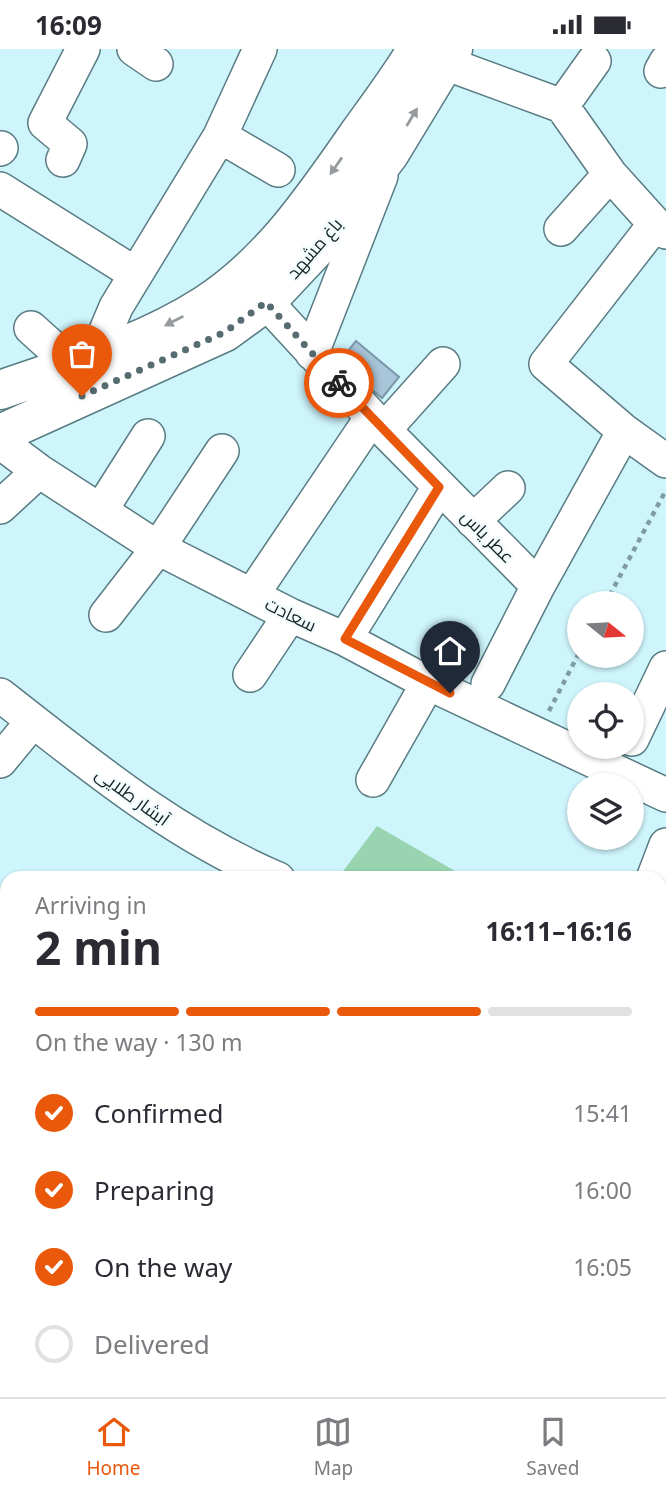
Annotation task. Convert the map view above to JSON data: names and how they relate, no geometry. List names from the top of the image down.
{
  "streets": {
    "main road": ["باغ مشهد"],
    "street": ["عطر یاس", "سعادت", "آبشار طلایی"]
  },
  "crossings": [
    ["باغ مشهد", "عطر یاس"]
  ],
  "north": "right",
  "page": {
    "status": "16:09",
    "heading": ["2 min", "Arriving in", "16:11–16:16"],
    "bar": "On the way · 130 m",
    "list": [
      ["Confirmed", "15:41"],
      ["Preparing", "16:00"],
      ["On the way", "16:05"],
      "Delivered"
    ],
    "tabs": ["Home", "Map", "Saved"]
  }
}
